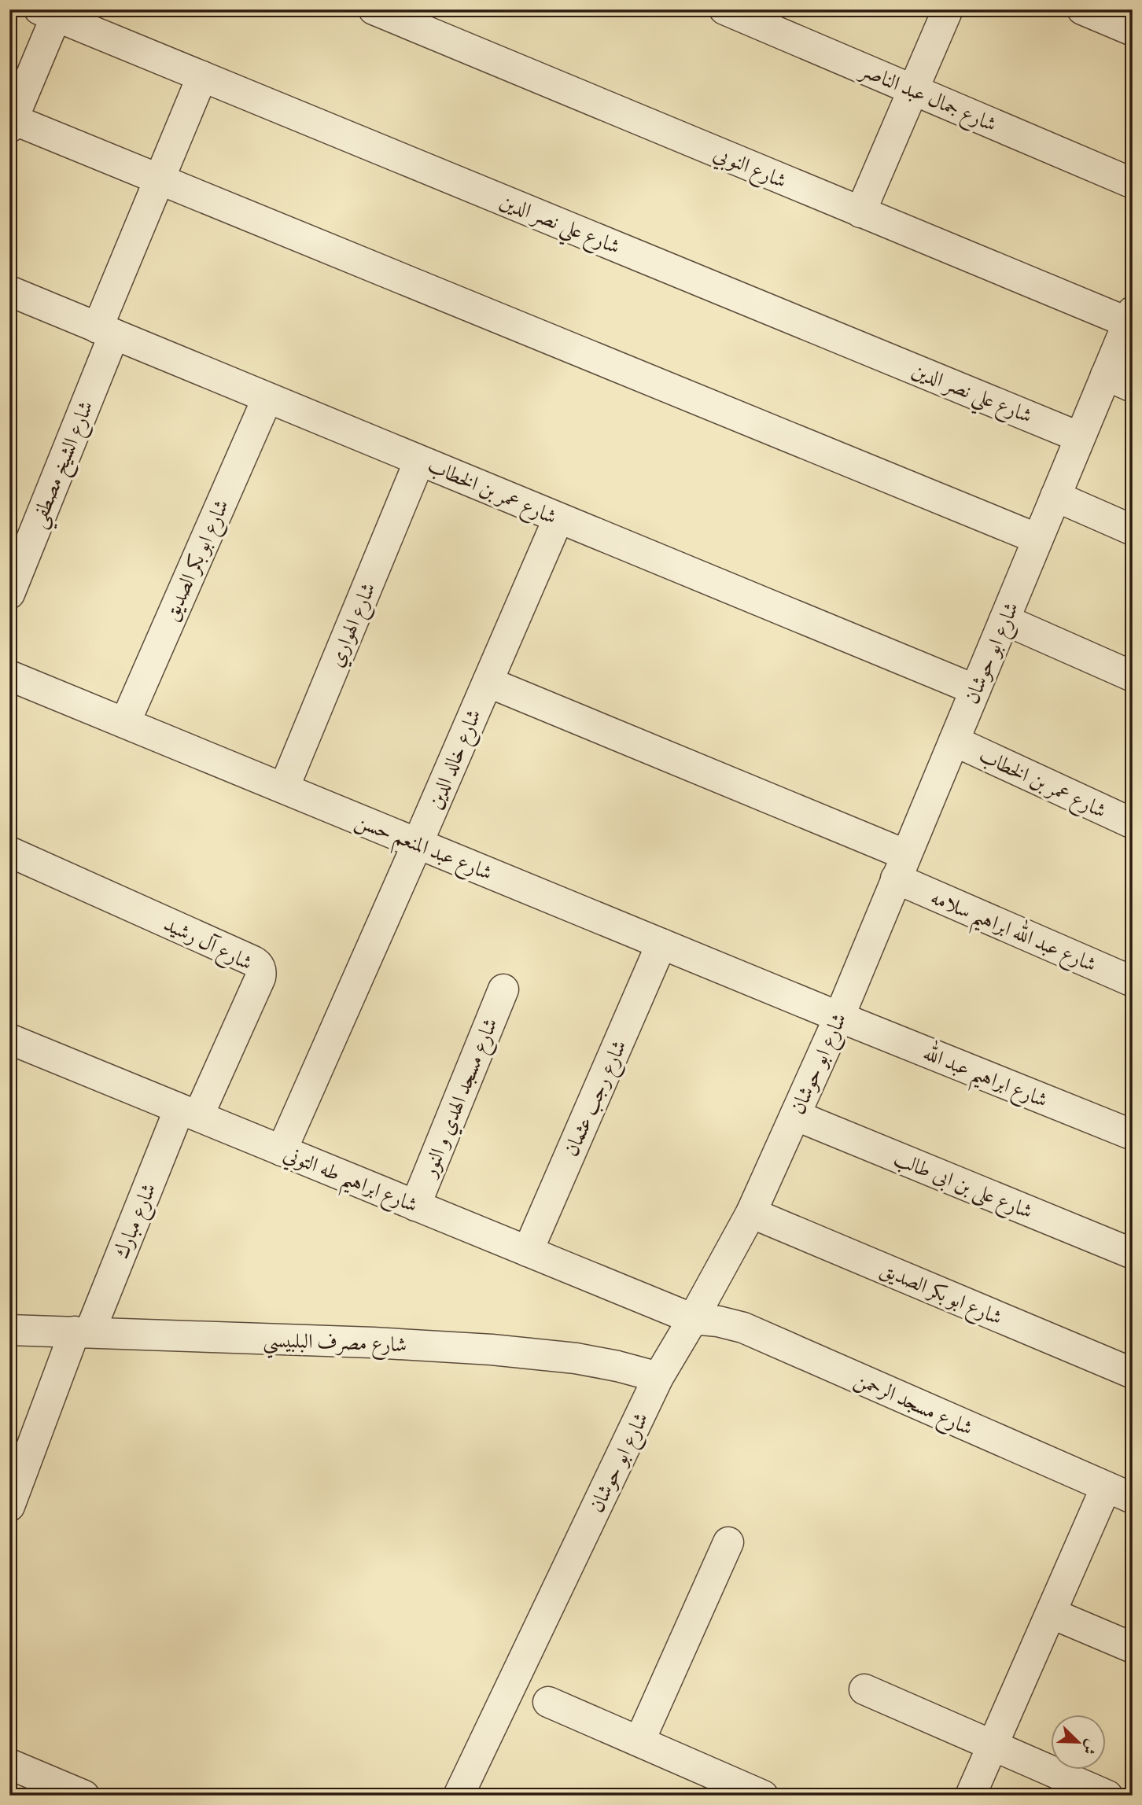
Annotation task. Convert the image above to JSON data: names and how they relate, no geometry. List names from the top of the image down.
{
  "streets": {
    "street": [
      "شارع جمال عبد الناصر",
      "شارع النوبي",
      "شارع علي نصر الدين",
      "شارع الشيخ مصطفي",
      "شارع عمر بن الخطاب",
      "شارع ابو بكر الصديق",
      "شارع الهواري",
      "شارع ابو حوشان",
      "شارع خالد الدين",
      "شارع عبد المنعم حسن",
      "شارع عبد الله ابراهيم سلامه",
      "شارع آل رشيد",
      "شارع ابراهيم عبد الله",
      "شارع مسجد الهدي و النور",
      "شارع رجب عثمان",
      "شارع ابراهيم طه التوني",
      "شارع على بن ابى طالب",
      "شارع مبارك",
      "شارع مصرف البلبيسي",
      "شارع مسجد الرحمن"
    ]
  },
  "crossings": [
    ["شارع النوبي", "شارع ابو حوشان"],
    ["شارع علي نصر الدين", "شارع الشيخ مصطفي"],
    ["شارع علي نصر الدين", "شارع ابو حوشان"],
    ["شارع الشيخ مصطفي", "شارع عمر بن الخطاب"],
    ["شارع عمر بن الخطاب", "شارع ابو بكر الصديق"],
    ["شارع عمر بن الخطاب", "شارع الهواري"],
    ["شارع عمر بن الخطاب", "شارع ابو حوشان"],
    ["شارع عمر بن الخطاب", "شارع خالد الدين"],
    ["شارع ابو بكر الصديق", "شارع ابو حوشان"],
    ["شارع ابو بكر الصديق", "شارع عبد المنعم حسن"],
    ["شارع الهواري", "شارع عبد المنعم حسن"],
    ["شارع ابو حوشان", "شارع عبد المنعم حسن"],
    ["شارع ابو حوشان", "شارع عبد الله ابراهيم سلامه"],
    ["شارع ابو حوشان", "شارع ابراهيم عبد الله"],
    ["شارع ابو حوشان", "شارع ابراهيم طه التوني"],
    ["شارع ابو حوشان", "شارع على بن ابى طالب"],
    ["شارع ابو حوشان", "شارع مصرف البلبيسي"],
    ["شارع ابو حوشان", "شارع مسجد الرحمن"],
    ["شارع خالد الدين", "شارع عبد المنعم حسن"],
    ["شارع خالد الدين", "شارع عبد الله ابراهيم سلامه"],
    ["شارع خالد الدين", "شارع ابراهيم طه التوني"],
    ["شارع عبد المنعم حسن", "شارع ابراهيم عبد الله"],
    ["شارع عبد المنعم حسن", "شارع رجب عثمان"],
    ["شارع آل رشيد", "شارع ابراهيم طه التوني"],
    ["شارع آل رشيد", "شارع مبارك"],
    ["شارع مسجد الهدي و النور", "شارع ابراهيم طه التوني"],
    ["شارع رجب عثمان", "شارع ابراهيم طه التوني"],
    ["شارع ابراهيم طه التوني", "شارع مبارك"],
    ["شارع ابراهيم طه التوني", "شارع مسجد الرحمن"],
    ["شارع مبارك", "شارع مصرف البلبيسي"]
  ],
  "north": "bottom right"
}
